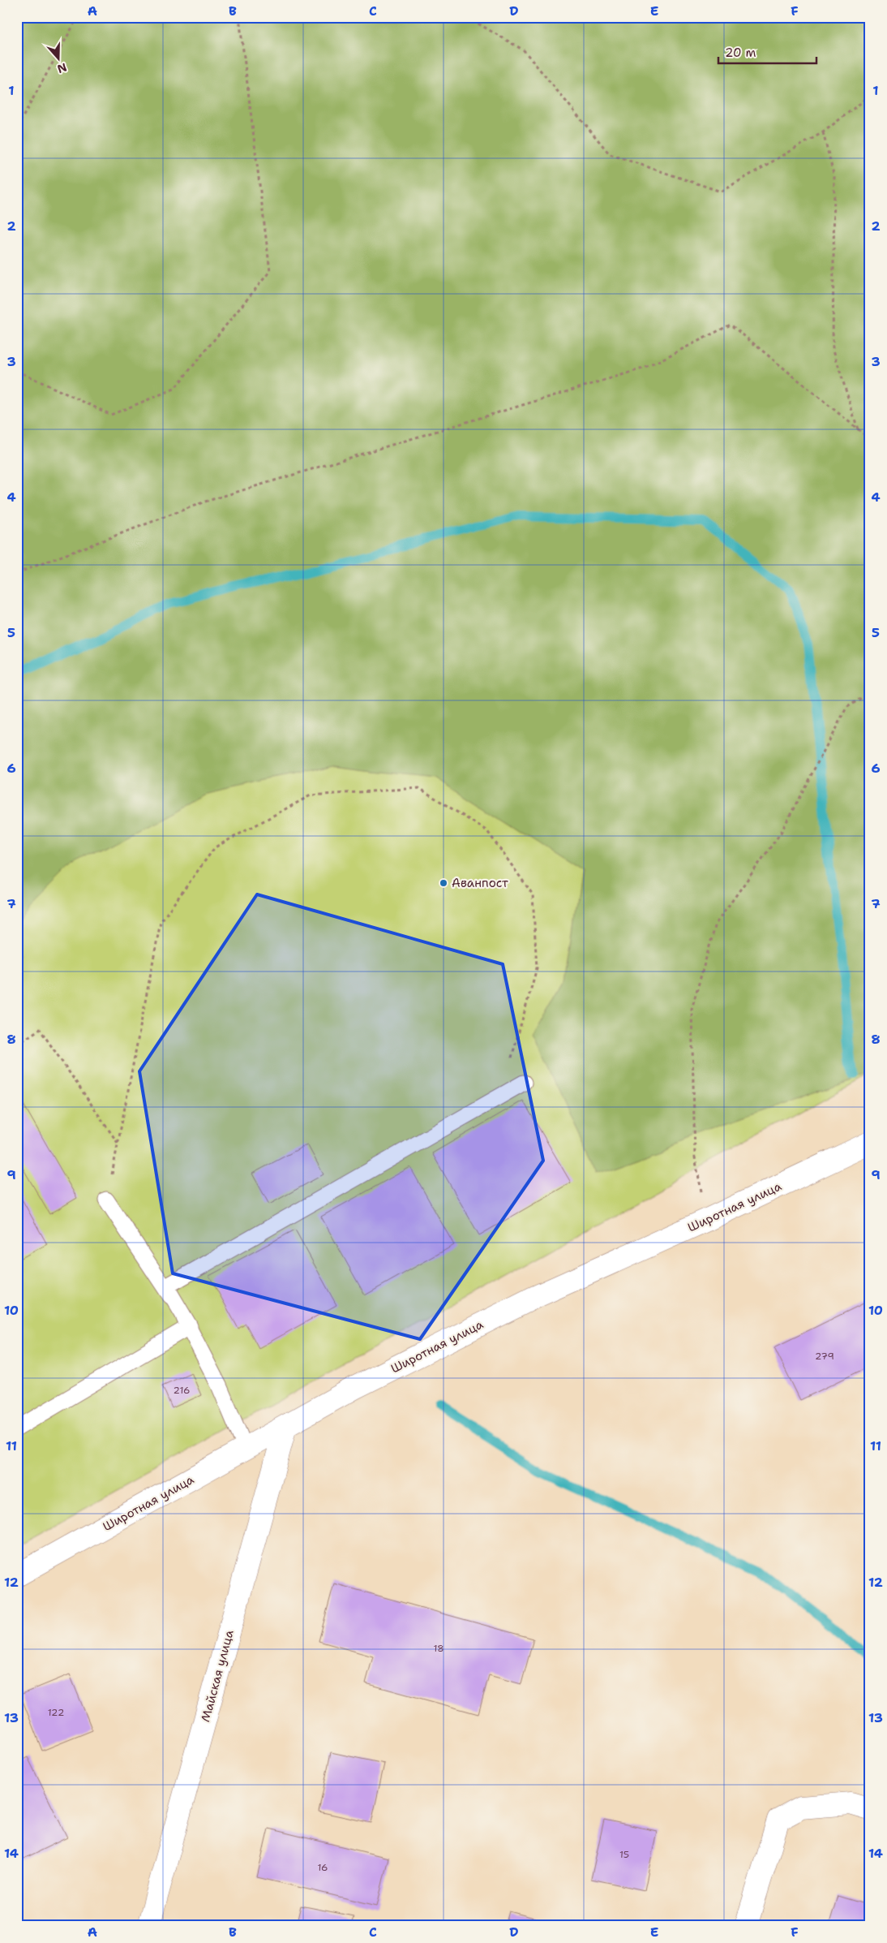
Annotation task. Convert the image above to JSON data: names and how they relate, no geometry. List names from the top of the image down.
{
  "streets": {
    "street": ["Широтная улица", "Майская улица"]
  },
  "crossings": [
    ["Широтная улица", "Майская улица"]
  ],
  "places": ["Аванпост"],
  "house_numbers": [
    "279",
    "216",
    "18",
    "122",
    "15",
    "16"
  ],
  "scale_bar": "20 m",
  "north": "bottom",
  "grid": {
    "columns": [
      "A",
      "B",
      "C",
      "D",
      "E",
      "F"
    ],
    "rows": [
      "1",
      "2",
      "3",
      "4",
      "5",
      "6",
      "7",
      "8",
      "9",
      "10",
      "11",
      "12",
      "13",
      "14"
    ]
  }
}
